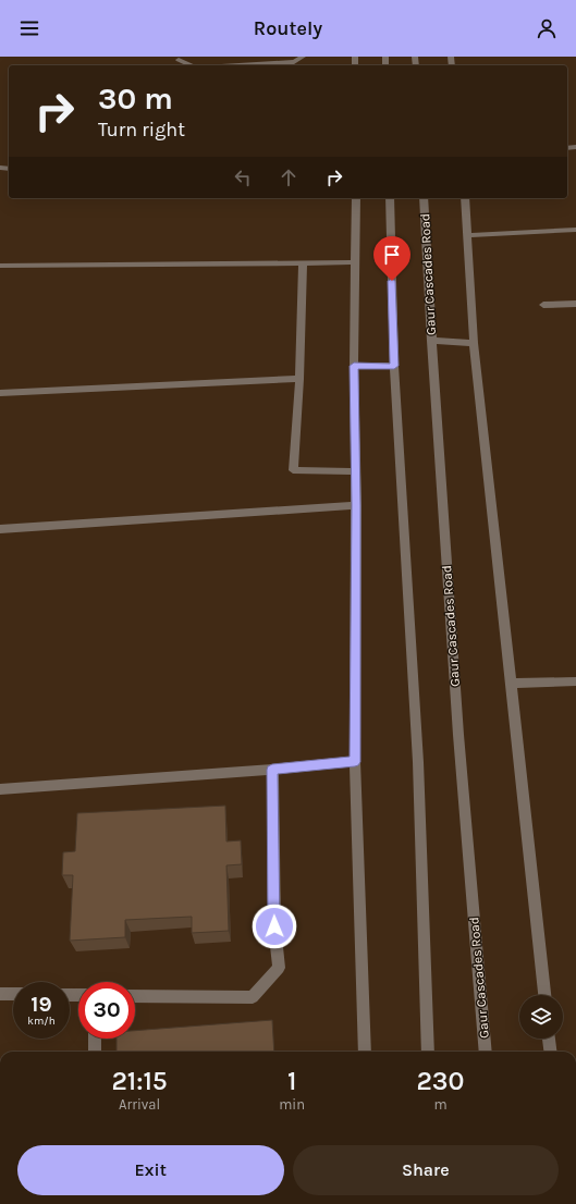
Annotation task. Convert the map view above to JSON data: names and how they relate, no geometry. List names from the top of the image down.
{
  "streets": {
    "street": ["Gaur Cascades Road"]
  },
  "page": {
    "header": "Routely",
    "turn": ["30 m", "Turn right"],
    "speed": "19 km/h",
    "limit": "30",
    "eta": [
      "21:15",
      "Arrival",
      "1",
      "min",
      "230",
      "m"
    ],
    "buttons": ["Exit", "Share"]
  }
}
